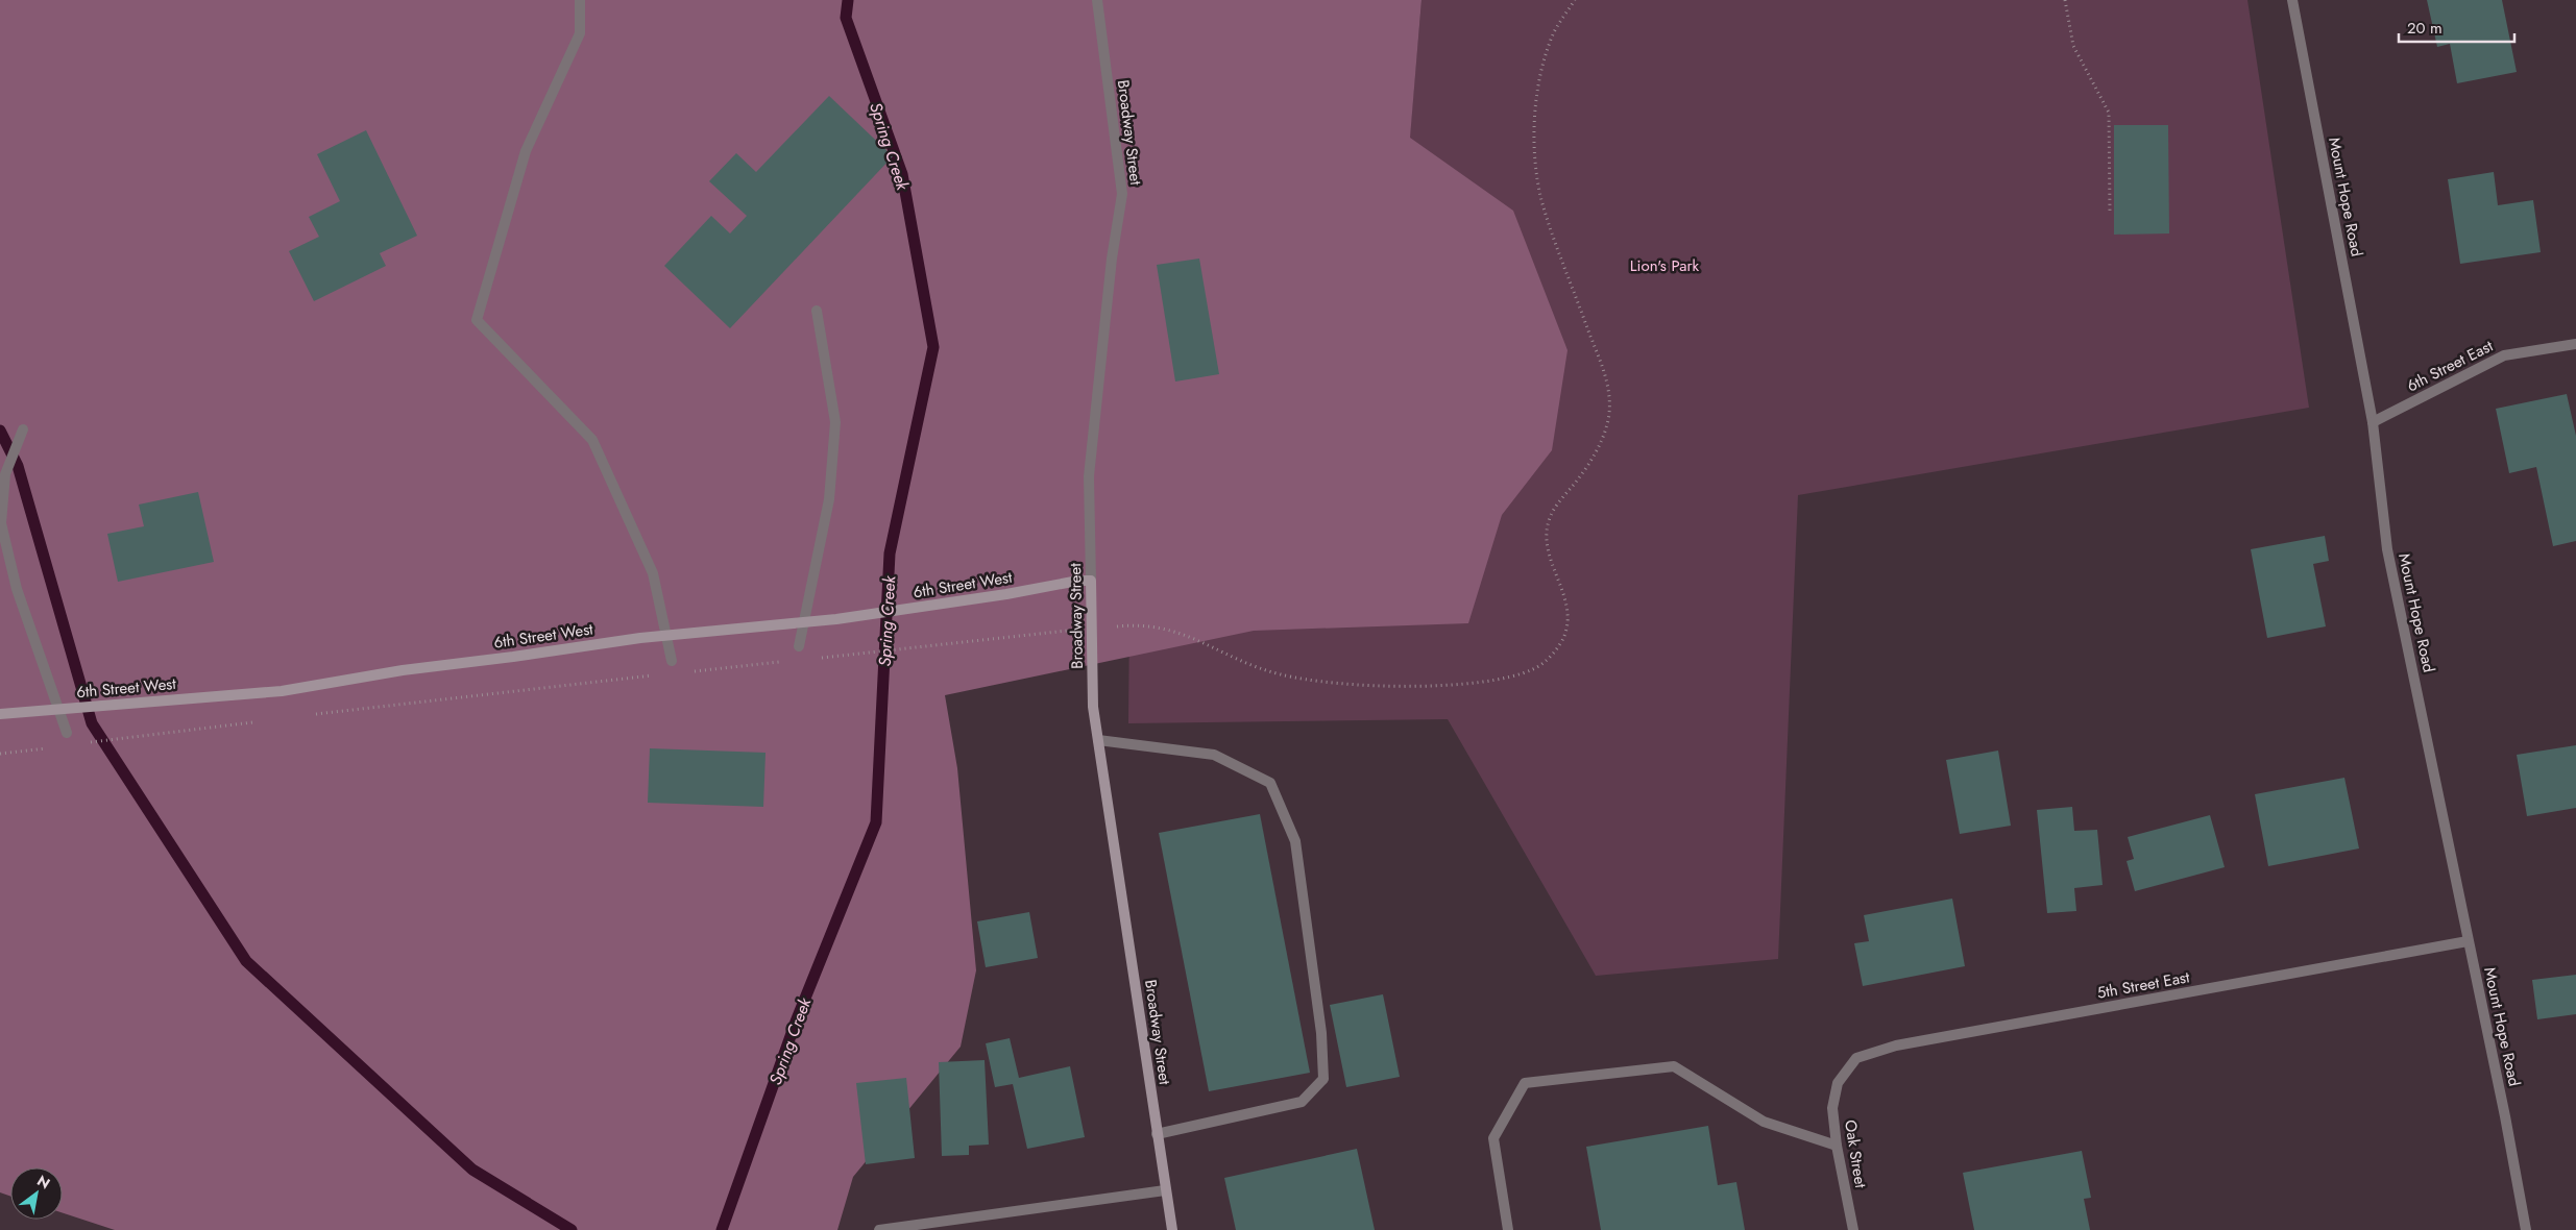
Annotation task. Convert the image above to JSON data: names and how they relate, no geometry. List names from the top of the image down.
{
  "streets": {
    "street": [
      "Broadway Street",
      "Mount Hope Road",
      "6th Street East",
      "6th Street West",
      "5th Street East",
      "Oak Street"
    ]
  },
  "crossings": [
    ["Broadway Street", "6th Street West"],
    ["Mount Hope Road", "6th Street East"],
    ["Mount Hope Road", "5th Street East"],
    ["5th Street East", "Oak Street"]
  ],
  "water": ["Spring Creek"],
  "parks": ["Lion's Park"],
  "scale_bar": "20 m",
  "north": "top right"
}
